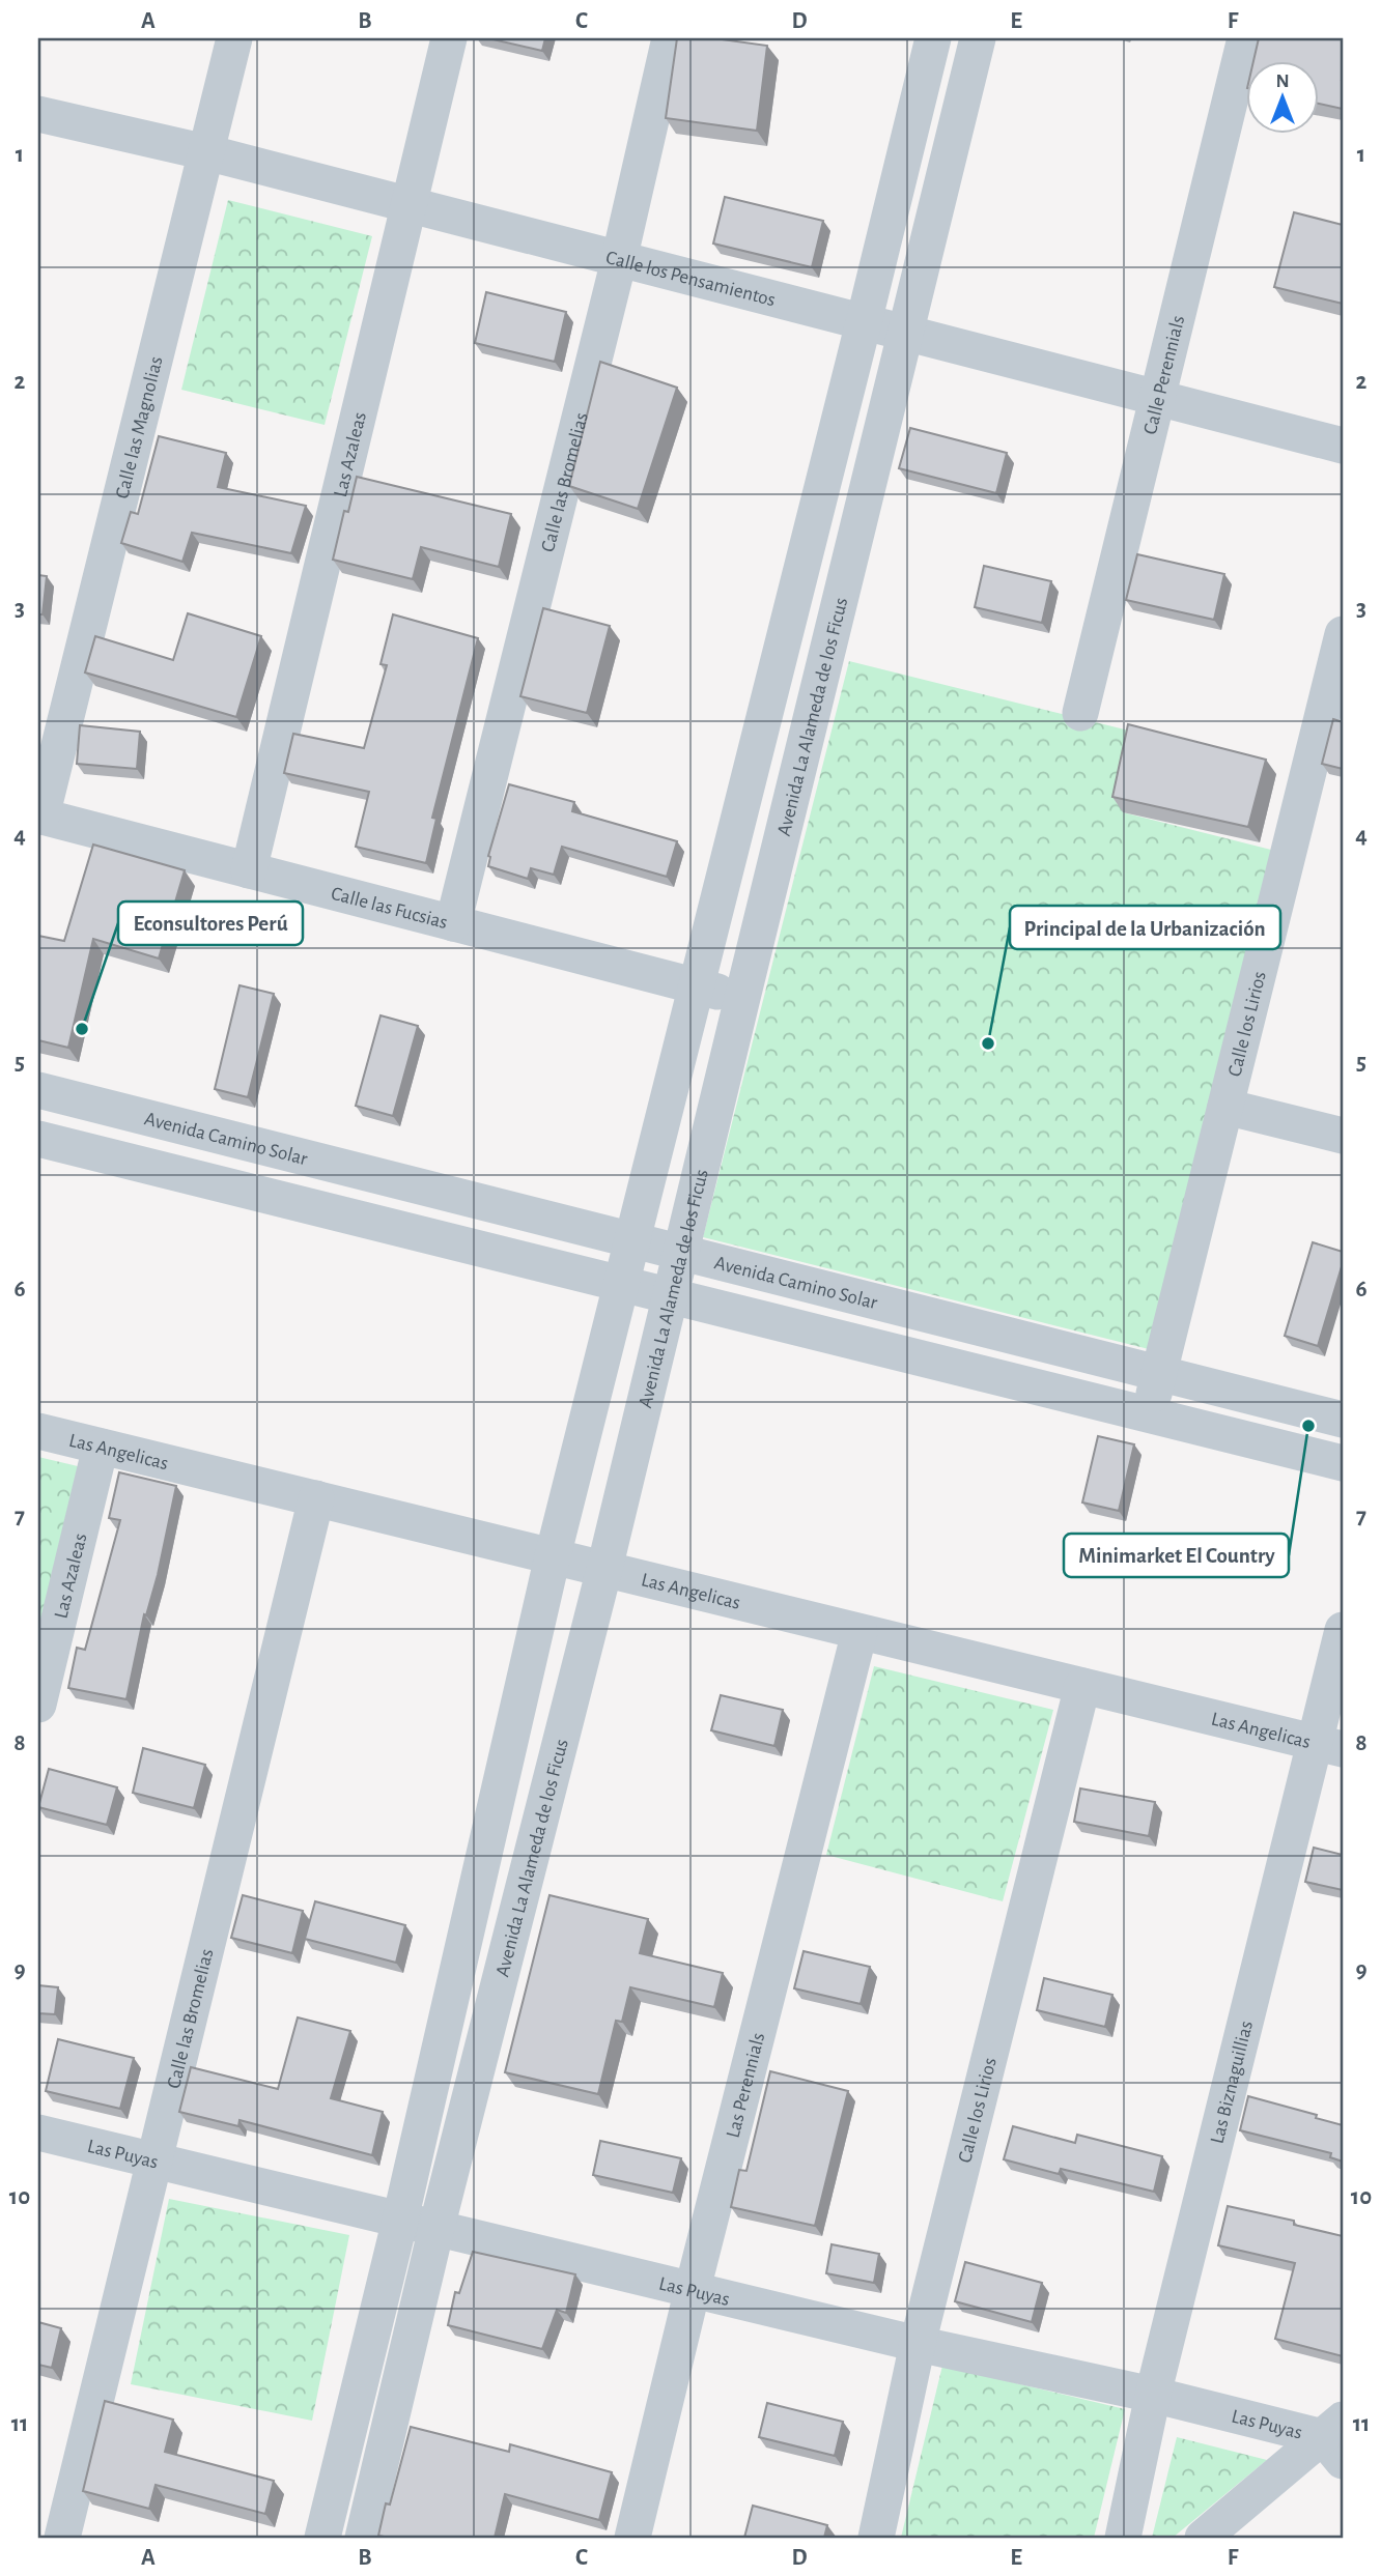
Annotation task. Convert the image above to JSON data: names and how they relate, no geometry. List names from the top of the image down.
{
  "streets": {
    "street": [
      "Calle los Pensamientos",
      "Calle Perennials",
      "Calle las Magnolias",
      "Las Azaleas",
      "Calle las Bromelias",
      "Avenida La Alameda de los Ficus",
      "Calle las Fucsias",
      "Calle los Lirios",
      "Avenida Camino Solar",
      "Las Angelicas",
      "Las Biznaguillias",
      "Las Perennials",
      "Las Puyas"
    ]
  },
  "crossings": [
    ["Calle los Pensamientos", "Calle Perennials"],
    ["Calle los Pensamientos", "Calle las Magnolias"],
    ["Calle los Pensamientos", "Las Azaleas"],
    ["Calle los Pensamientos", "Calle las Bromelias"],
    ["Calle los Pensamientos", "Avenida La Alameda de los Ficus"],
    ["Calle las Magnolias", "Calle las Fucsias"],
    ["Las Azaleas", "Calle las Fucsias"],
    ["Las Azaleas", "Las Angelicas"],
    ["Calle las Bromelias", "Calle las Fucsias"],
    ["Calle las Bromelias", "Las Angelicas"],
    ["Calle las Bromelias", "Las Puyas"],
    ["Avenida La Alameda de los Ficus", "Calle las Fucsias"],
    ["Avenida La Alameda de los Ficus", "Avenida Camino Solar"],
    ["Avenida La Alameda de los Ficus", "Las Angelicas"],
    ["Avenida La Alameda de los Ficus", "Las Puyas"],
    ["Calle los Lirios", "Avenida Camino Solar"],
    ["Calle los Lirios", "Las Angelicas"],
    ["Calle los Lirios", "Las Puyas"],
    ["Las Angelicas", "Las Biznaguillias"],
    ["Las Angelicas", "Las Perennials"],
    ["Las Biznaguillias", "Las Puyas"],
    ["Las Perennials", "Las Puyas"]
  ],
  "places": ["Econsultores Perú", "Principal de la Urbanización", "Minimarket El Country"],
  "north": "top",
  "grid": {
    "columns": [
      "A",
      "B",
      "C",
      "D",
      "E",
      "F"
    ],
    "rows": [
      "1",
      "2",
      "3",
      "4",
      "5",
      "6",
      "7",
      "8",
      "9",
      "10",
      "11"
    ]
  }
}
